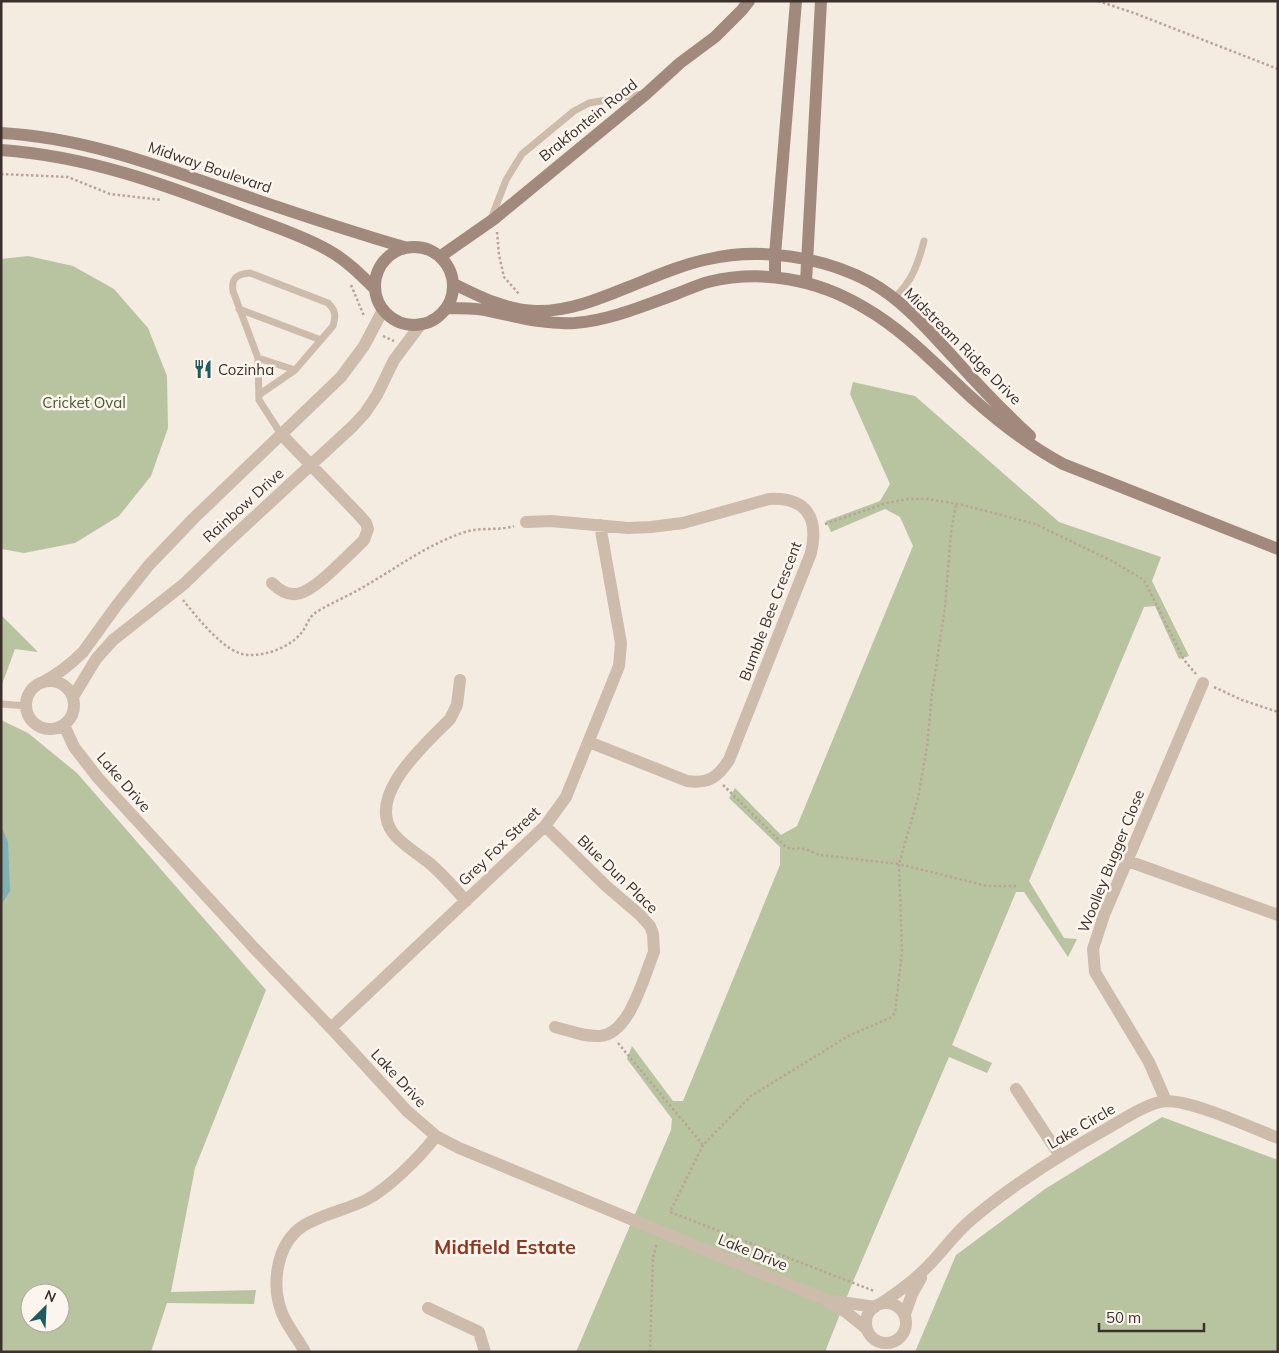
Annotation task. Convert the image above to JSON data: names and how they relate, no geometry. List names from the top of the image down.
{
  "streets": {
    "street": [
      "Brakfontein Road",
      "Midway Boulevard",
      "Midstream Ridge Drive",
      "Rainbow Drive",
      "Bumble Bee Crescent",
      "Lake Drive",
      "Grey Fox Street",
      "Woolley Bugger Close",
      "Blue Dun Place",
      "Lake Circle"
    ]
  },
  "crossings": [
    ["Brakfontein Road", "Midway Boulevard"],
    ["Brakfontein Road", "Midstream Ridge Drive"],
    ["Brakfontein Road", "Rainbow Drive"],
    ["Midway Boulevard", "Midstream Ridge Drive"],
    ["Midway Boulevard", "Rainbow Drive"],
    ["Midstream Ridge Drive", "Rainbow Drive"],
    ["Rainbow Drive", "Lake Drive"],
    ["Bumble Bee Crescent", "Grey Fox Street"],
    ["Lake Drive", "Grey Fox Street"],
    ["Lake Drive", "Lake Circle"],
    ["Grey Fox Street", "Blue Dun Place"],
    ["Woolley Bugger Close", "Lake Circle"]
  ],
  "districts": ["Midfield Estate"],
  "parks": ["Cricket Oval"],
  "places": {
    "restaurant": ["Cozinha"]
  },
  "scale_bar": "50 m",
  "north": "top right"
}
